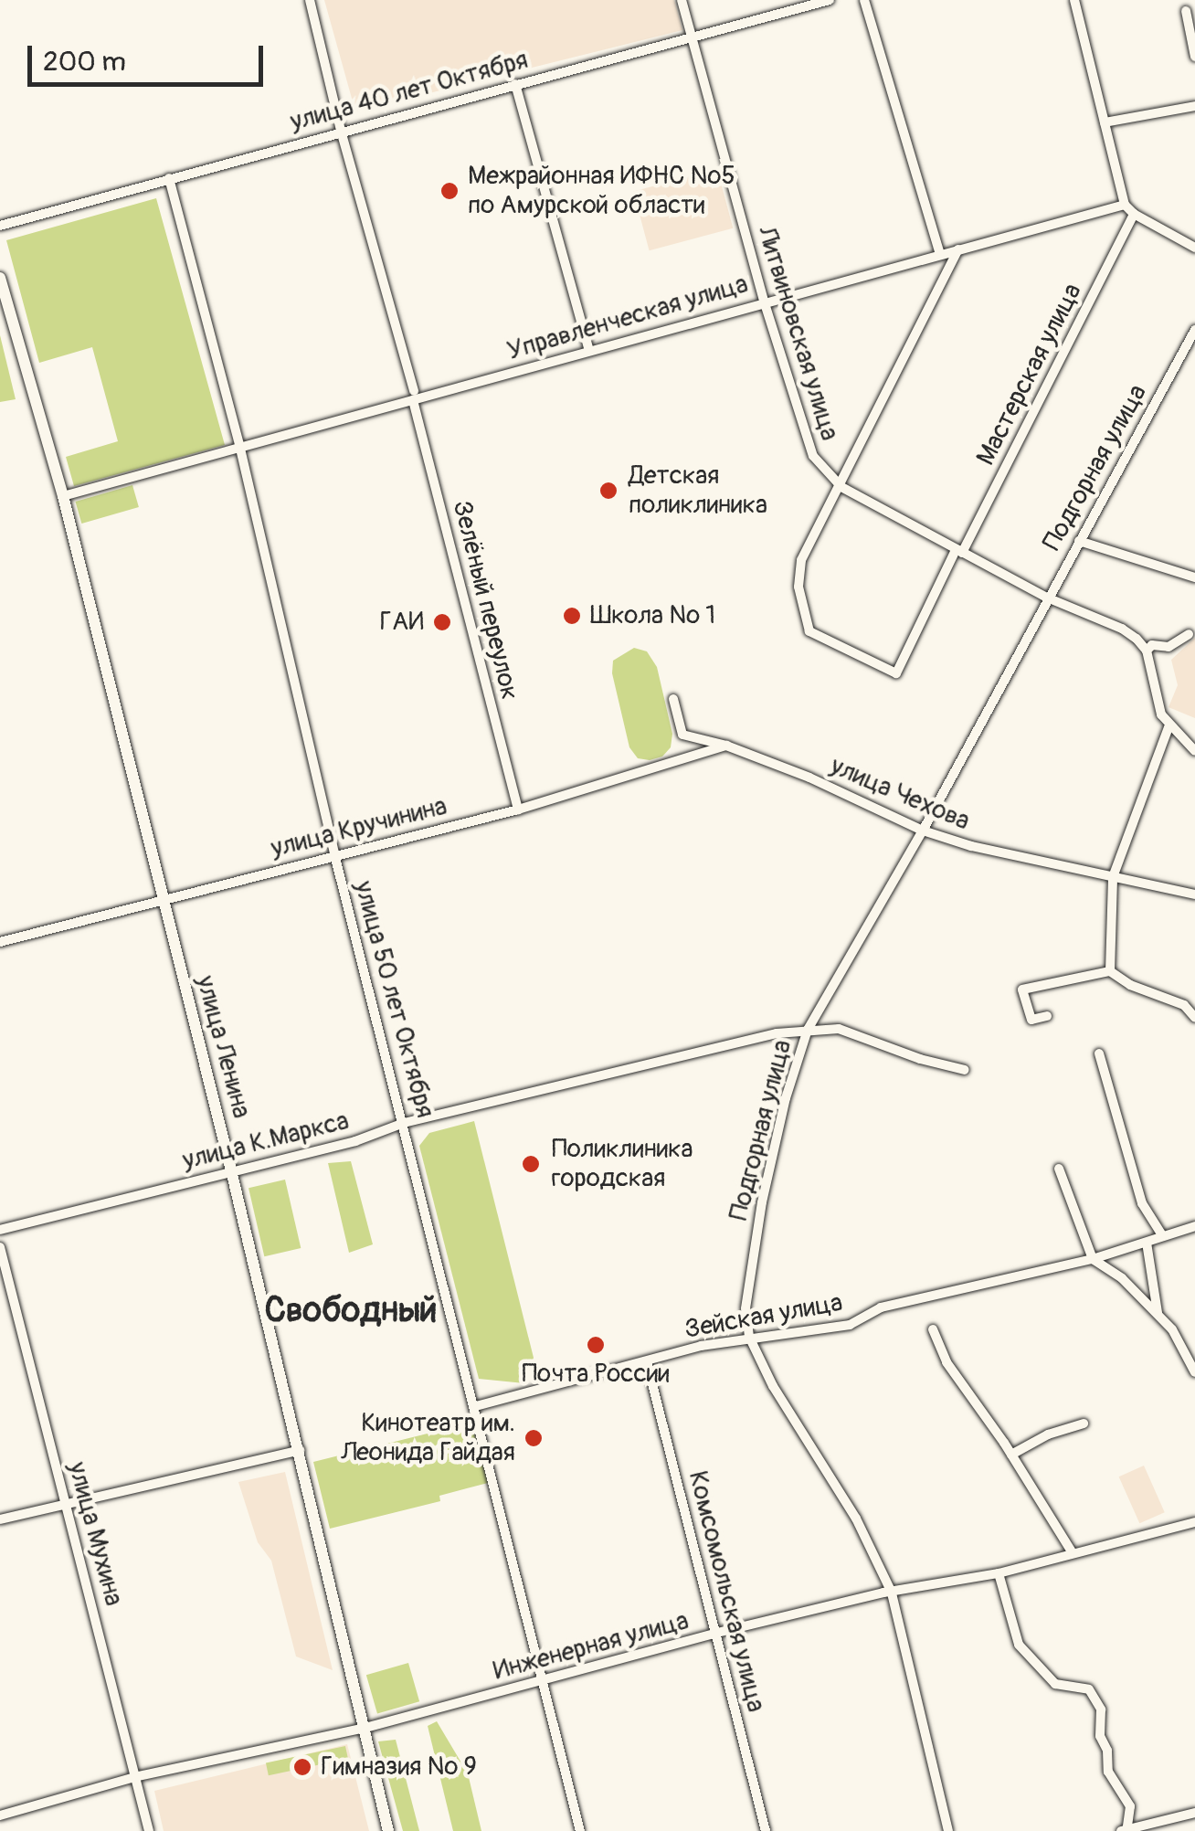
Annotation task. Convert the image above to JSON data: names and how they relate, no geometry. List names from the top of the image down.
{
  "streets": {
    "main road": ["улица Ленина"],
    "street": [
      "улица 40 лет Октября",
      "Управленческая улица",
      "Литвиновская улица",
      "Мастерская улица",
      "Подгорная улица",
      "Зелёный переулок",
      "улица Чехова",
      "улица Кручинина",
      "улица 50 лет Октября",
      "улица К.Маркса",
      "Зейская улица",
      "улица Мухина",
      "Комсомольская улица",
      "Инженерная улица"
    ]
  },
  "crossings": [
    ["улица 40 лет Октября", "Литвиновская улица"],
    ["улица 40 лет Октября", "Зелёный переулок"],
    ["улица 40 лет Октября", "улица 50 лет Октября"],
    ["Управленческая улица", "Литвиновская улица"],
    ["Управленческая улица", "Зелёный переулок"],
    ["Управленческая улица", "улица 50 лет Октября"],
    ["Управленческая улица", "улица Ленина"],
    ["Литвиновская улица", "Мастерская улица"],
    ["Литвиновская улица", "Подгорная улица"],
    ["Подгорная улица", "улица Чехова"],
    ["Подгорная улица", "улица К.Маркса"],
    ["Подгорная улица", "Зейская улица"],
    ["Подгорная улица", "Инженерная улица"],
    ["Зелёный переулок", "улица Кручинина"],
    ["улица Чехова", "улица Кручинина"],
    ["улица Кручинина", "улица 50 лет Октября"],
    ["улица Кручинина", "улица Ленина"],
    ["улица 50 лет Октября", "улица К.Маркса"],
    ["улица 50 лет Октября", "Зейская улица"],
    ["улица 50 лет Октября", "Инженерная улица"],
    ["улица Ленина", "улица К.Маркса"],
    ["улица Ленина", "Инженерная улица"],
    ["Зейская улица", "Комсомольская улица"],
    ["улица Мухина", "Инженерная улица"],
    ["Комсомольская улица", "Инженерная улица"]
  ],
  "districts": ["Свободный"],
  "places": [
    "Межрайонная ИФНС №5 по Амурской области",
    "Детская поликлиника",
    "Школа № 1",
    "ГАИ",
    "Поликлиника городская",
    "Почта России",
    "Кинотеатр им. Леонида Гайдая",
    "Гимназия № 9"
  ],
  "scale_bar": "200 m"
}
